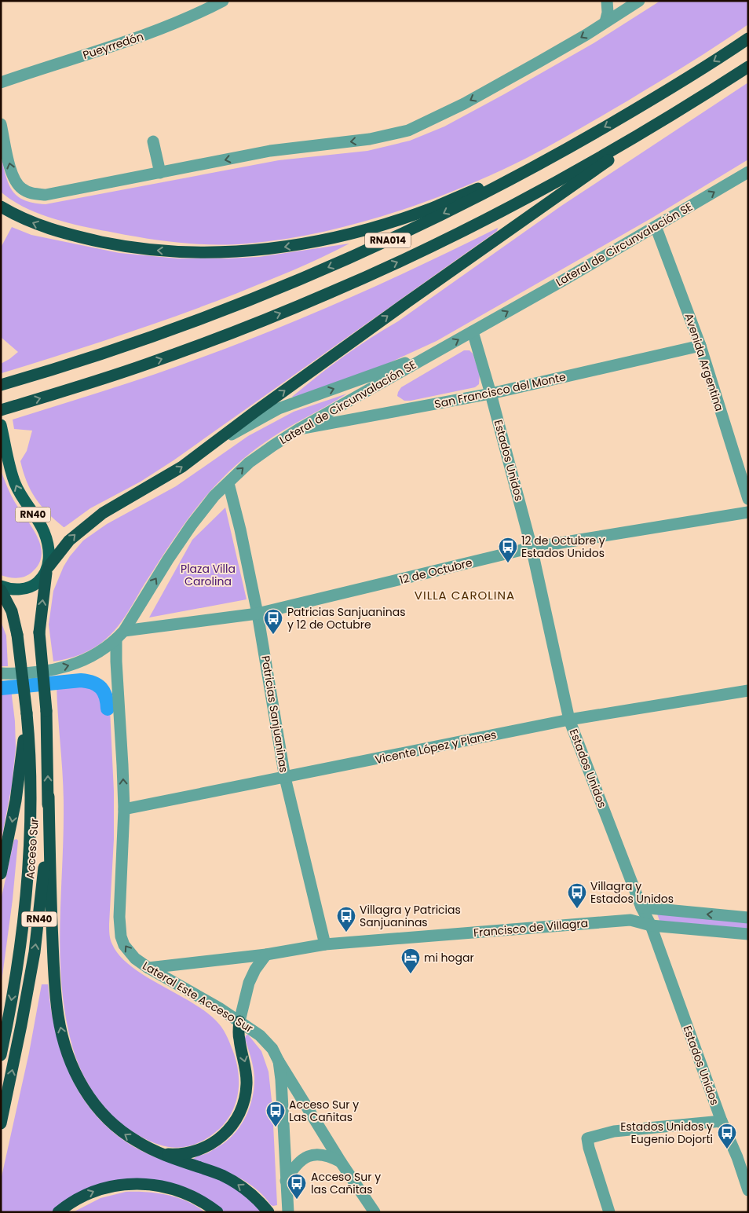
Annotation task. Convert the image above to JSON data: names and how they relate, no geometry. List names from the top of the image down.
{
  "streets": {
    "highway": ["RNA014", "RN40", "Acceso Sur"],
    "street": [
      "Pueyrredón",
      "Lateral de Circunvalación SE",
      "Avenida Argentina",
      "San Francisco del Monte",
      "Estados Unidos",
      "12 de Octubre",
      "Patricias Sanjuaninas",
      "Vicente López y Planes",
      "Francisco de Villagra",
      "Lateral Este Acceso Sur"
    ]
  },
  "crossings": [
    ["Lateral de Circunvalación SE", "Avenida Argentina"],
    ["Lateral de Circunvalación SE", "San Francisco del Monte"],
    ["Lateral de Circunvalación SE", "Estados Unidos"],
    ["Lateral de Circunvalación SE", "12 de Octubre"],
    ["Lateral de Circunvalación SE", "Patricias Sanjuaninas"],
    ["Lateral de Circunvalación SE", "Lateral Este Acceso Sur"],
    ["Avenida Argentina", "San Francisco del Monte"],
    ["San Francisco del Monte", "Estados Unidos"],
    ["Estados Unidos", "12 de Octubre"],
    ["Estados Unidos", "Vicente López y Planes"],
    ["Estados Unidos", "Francisco de Villagra"],
    ["12 de Octubre", "Patricias Sanjuaninas"],
    ["12 de Octubre", "Lateral Este Acceso Sur"],
    ["Patricias Sanjuaninas", "Vicente López y Planes"],
    ["Patricias Sanjuaninas", "Francisco de Villagra"],
    ["Vicente López y Planes", "Lateral Este Acceso Sur"],
    ["Francisco de Villagra", "Lateral Este Acceso Sur"]
  ],
  "one_way": ["Lateral de Circunvalación SE", "Lateral Este Acceso Sur"],
  "districts": ["VILLA CAROLINA"],
  "parks": ["Plaza Villa Carolina"],
  "places": {
    "bus stop": [
      "12 de Octubre y Estados Unidos",
      "Patricias Sanjuaninas y 12 de Octubre",
      "Villagra y Estados Unidos",
      "Villagra y Patricias Sanjuaninas",
      "Acceso Sur y Las Cañitas",
      "Estados Unidos y Eugenio Dojorti",
      "Acceso Sur y las Cañitas"
    ],
    "hotel": ["mi hogar"]
  }
}
